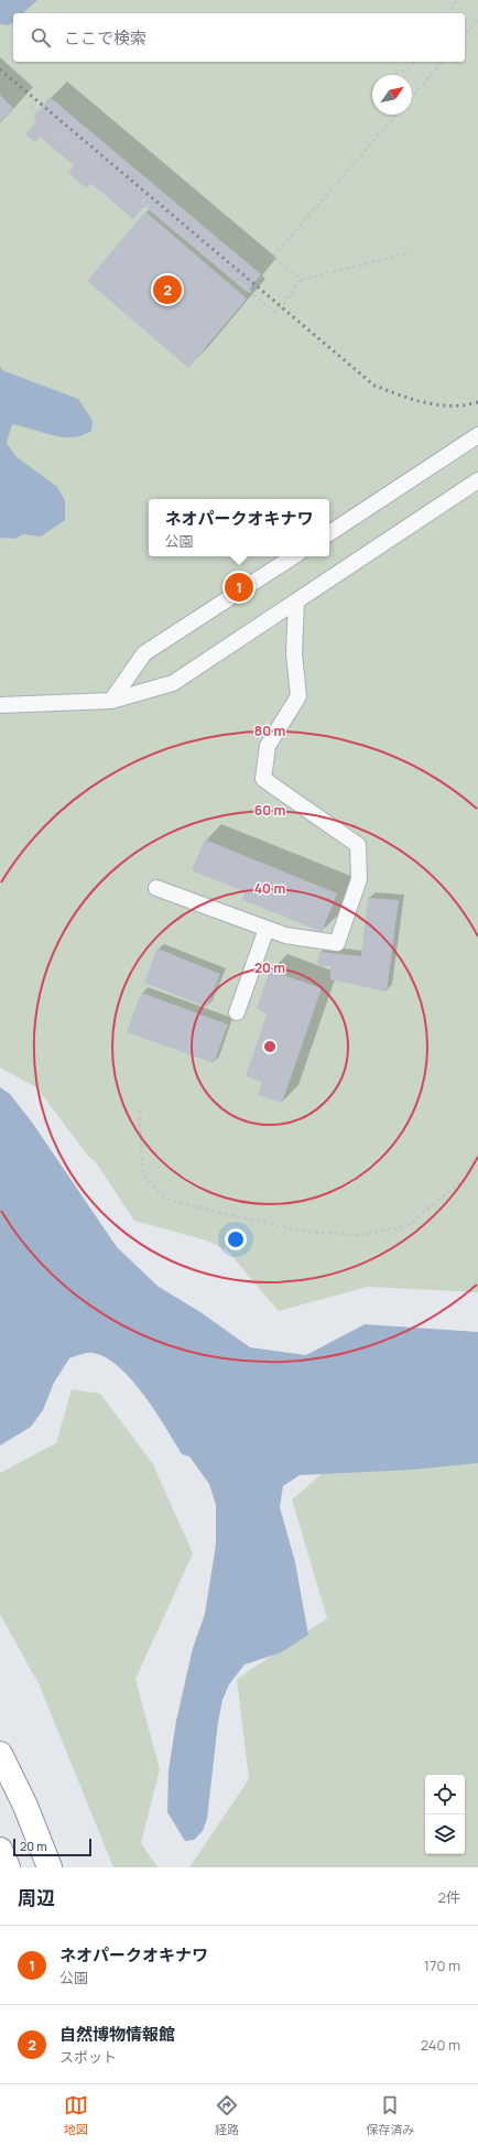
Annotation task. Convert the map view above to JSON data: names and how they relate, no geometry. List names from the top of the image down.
{
  "scale_bar": "20 m",
  "north": "top right",
  "page": {
    "search": "ここで検索",
    "pins": ["2", "1"],
    "popup": ["ネオパークオキナワ", "公園"],
    "scale": "20 m",
    "heading": ["周辺", "2件"],
    "list": [
      {
        "mark": "1",
        "name": "ネオパークオキナワ",
        "note": "公園",
        "value": "170 m"
      },
      {
        "mark": "2",
        "name": "自然博物情報館",
        "note": "スポット",
        "value": "240 m"
      }
    ],
    "nav": ["地図", "経路", "保存済み"]
  },
  "rings": [
    "80 m",
    "60 m",
    "40 m",
    "20 m"
  ]
}
